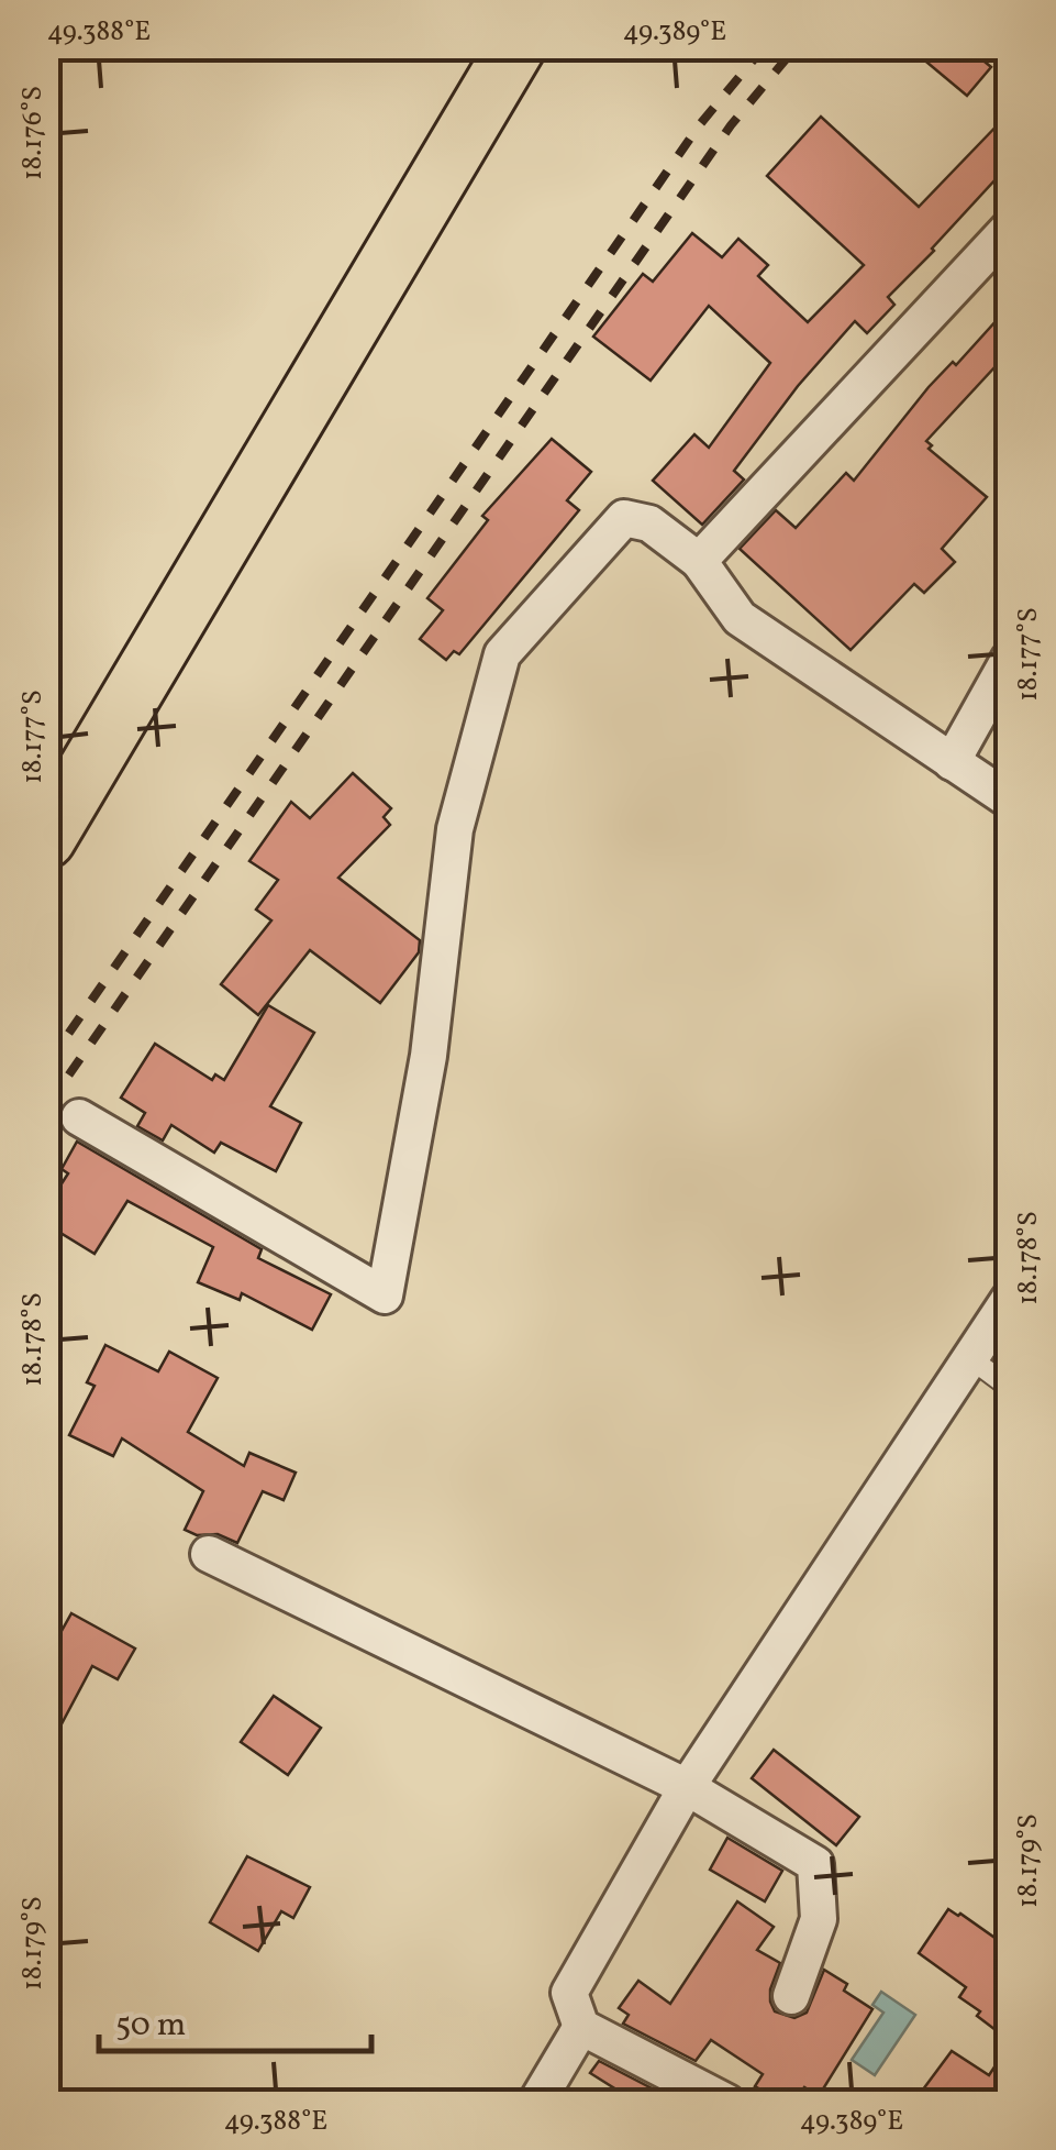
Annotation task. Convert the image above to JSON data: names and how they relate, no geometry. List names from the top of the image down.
{
  "scale_bar": "50 m",
  "coordinates": [
    "49.388°E",
    "49.389°E",
    "18.176°S",
    "18.177°S",
    "18.178°S",
    "18.179°S"
  ]
}
